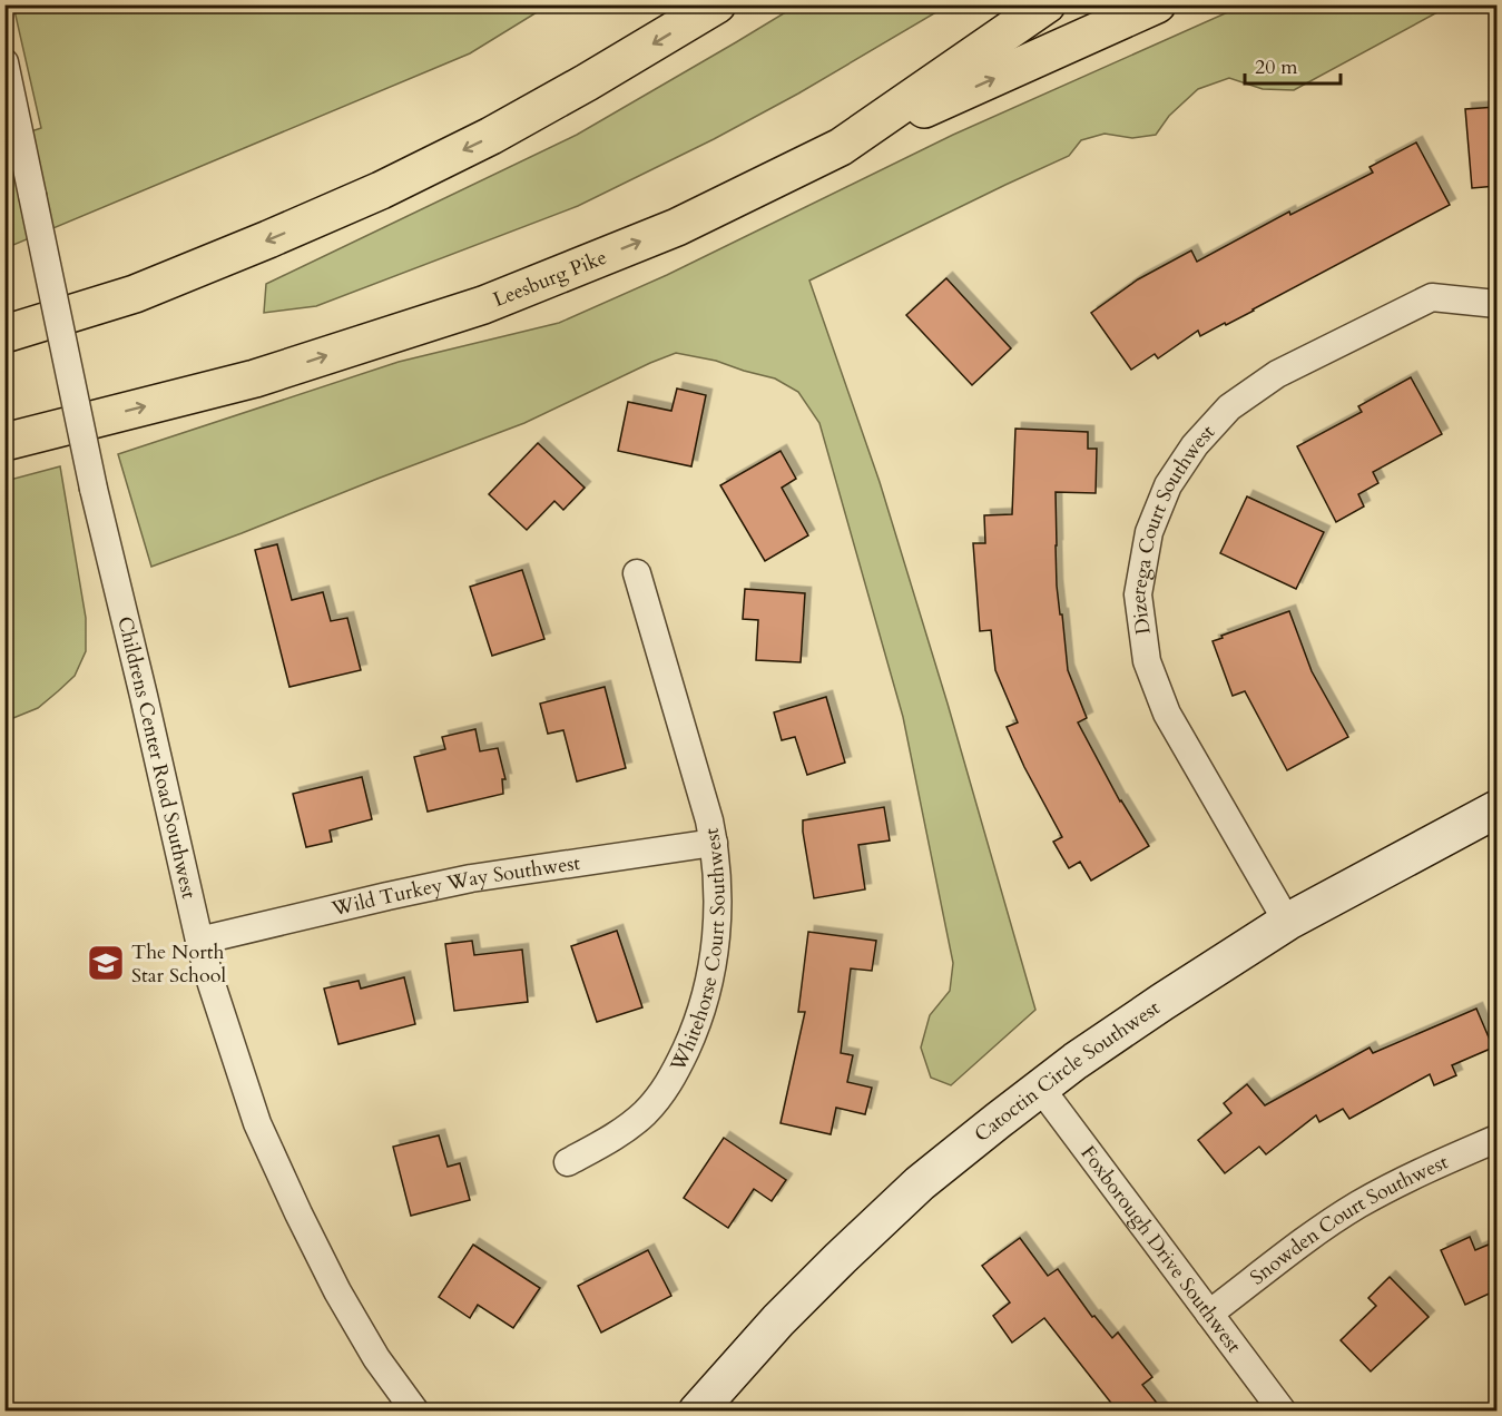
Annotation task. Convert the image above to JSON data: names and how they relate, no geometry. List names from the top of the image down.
{
  "streets": {
    "highway": ["Leesburg Pike"],
    "main road": ["Catoctin Circle Southwest"],
    "street": [
      "Dizerega Court Southwest",
      "Childrens Center Road Southwest",
      "Wild Turkey Way Southwest",
      "Whitehorse Court Southwest",
      "Snowden Court Southwest",
      "Foxborough Drive Southwest"
    ]
  },
  "crossings": [
    ["Dizerega Court Southwest", "Catoctin Circle Southwest"],
    ["Childrens Center Road Southwest", "Wild Turkey Way Southwest"],
    ["Wild Turkey Way Southwest", "Whitehorse Court Southwest"],
    ["Catoctin Circle Southwest", "Foxborough Drive Southwest"],
    ["Snowden Court Southwest", "Foxborough Drive Southwest"]
  ],
  "places": {
    "school or university": ["The North Star School"]
  },
  "scale_bar": "20 m"
}
